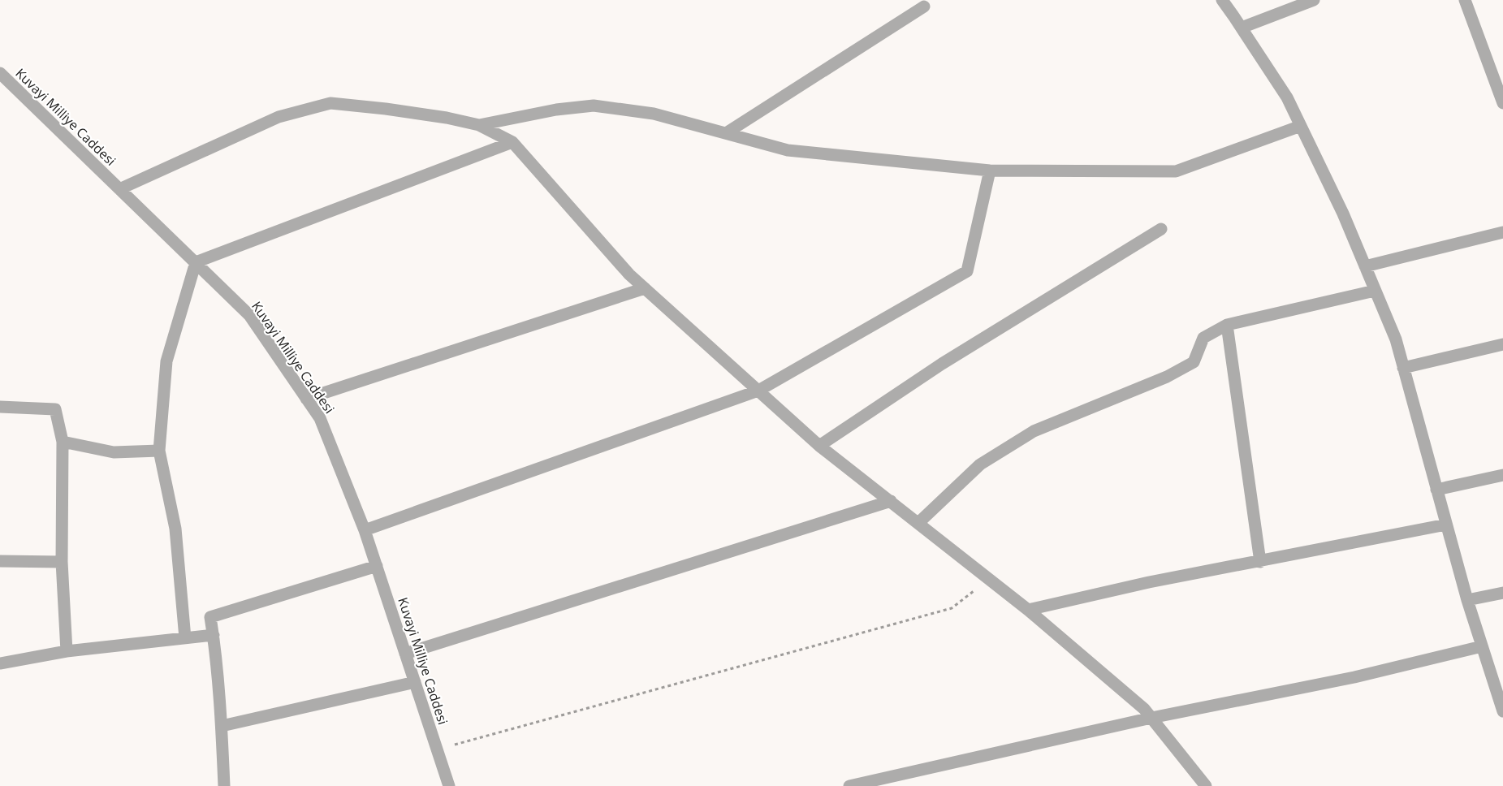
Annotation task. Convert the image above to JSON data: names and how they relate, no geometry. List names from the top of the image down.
{
  "streets": {
    "street": ["Kuvayi Milliye Caddesi"]
  }
}
